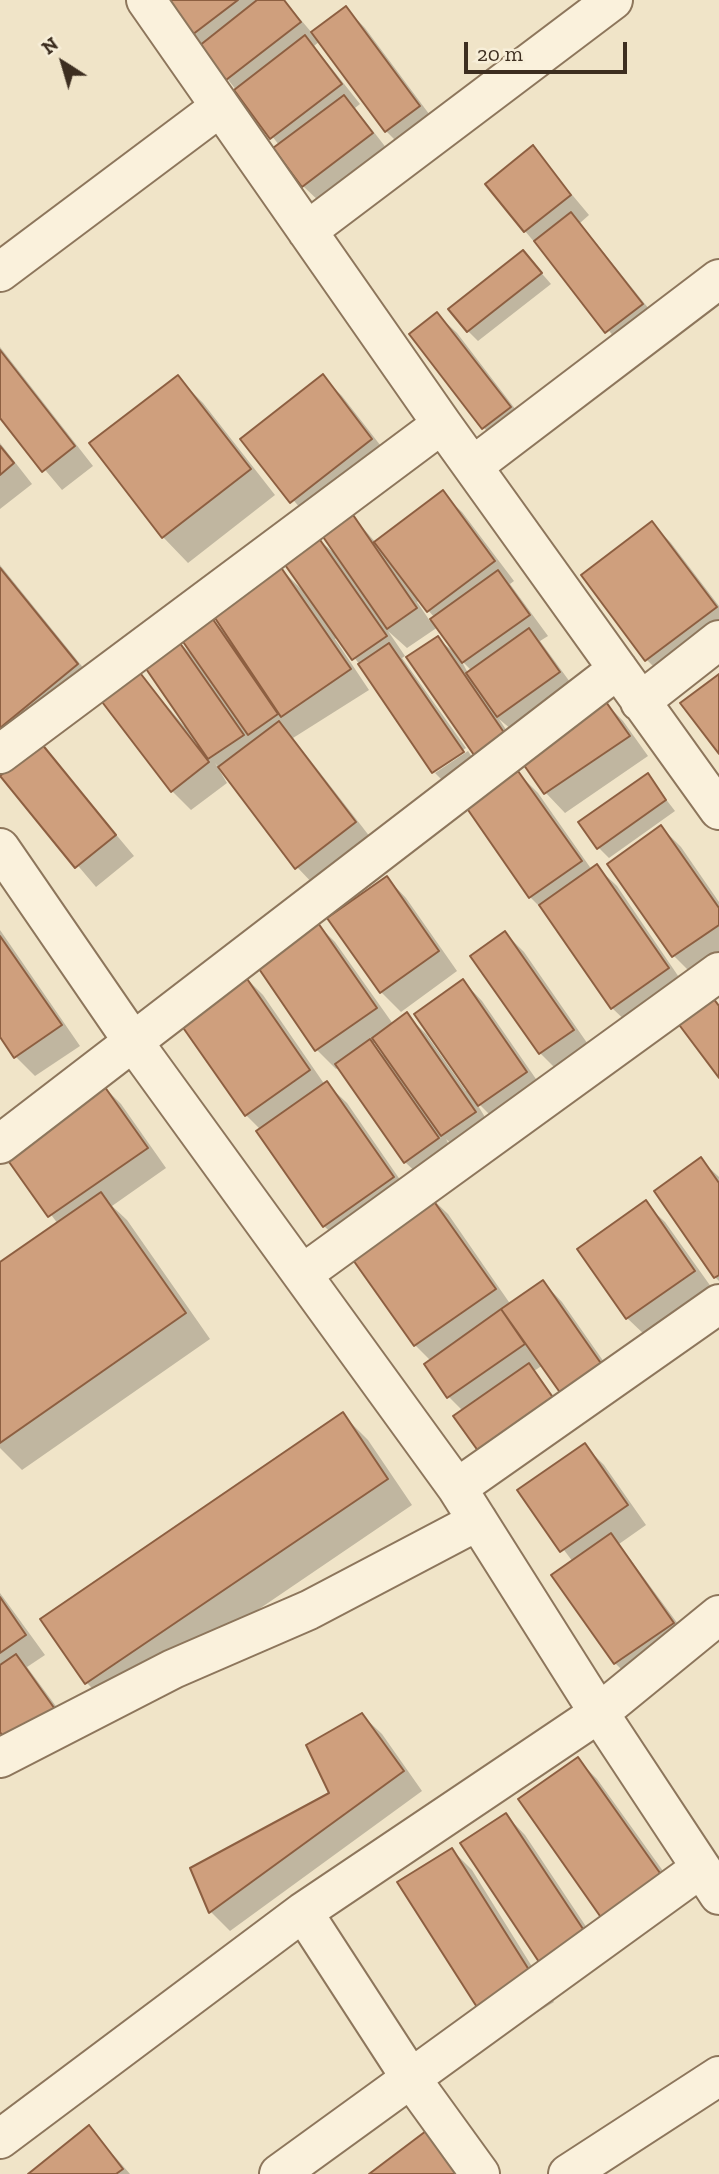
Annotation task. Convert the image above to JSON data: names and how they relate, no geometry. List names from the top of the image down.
{
  "scale_bar": "20 m",
  "north": "top left"
}
